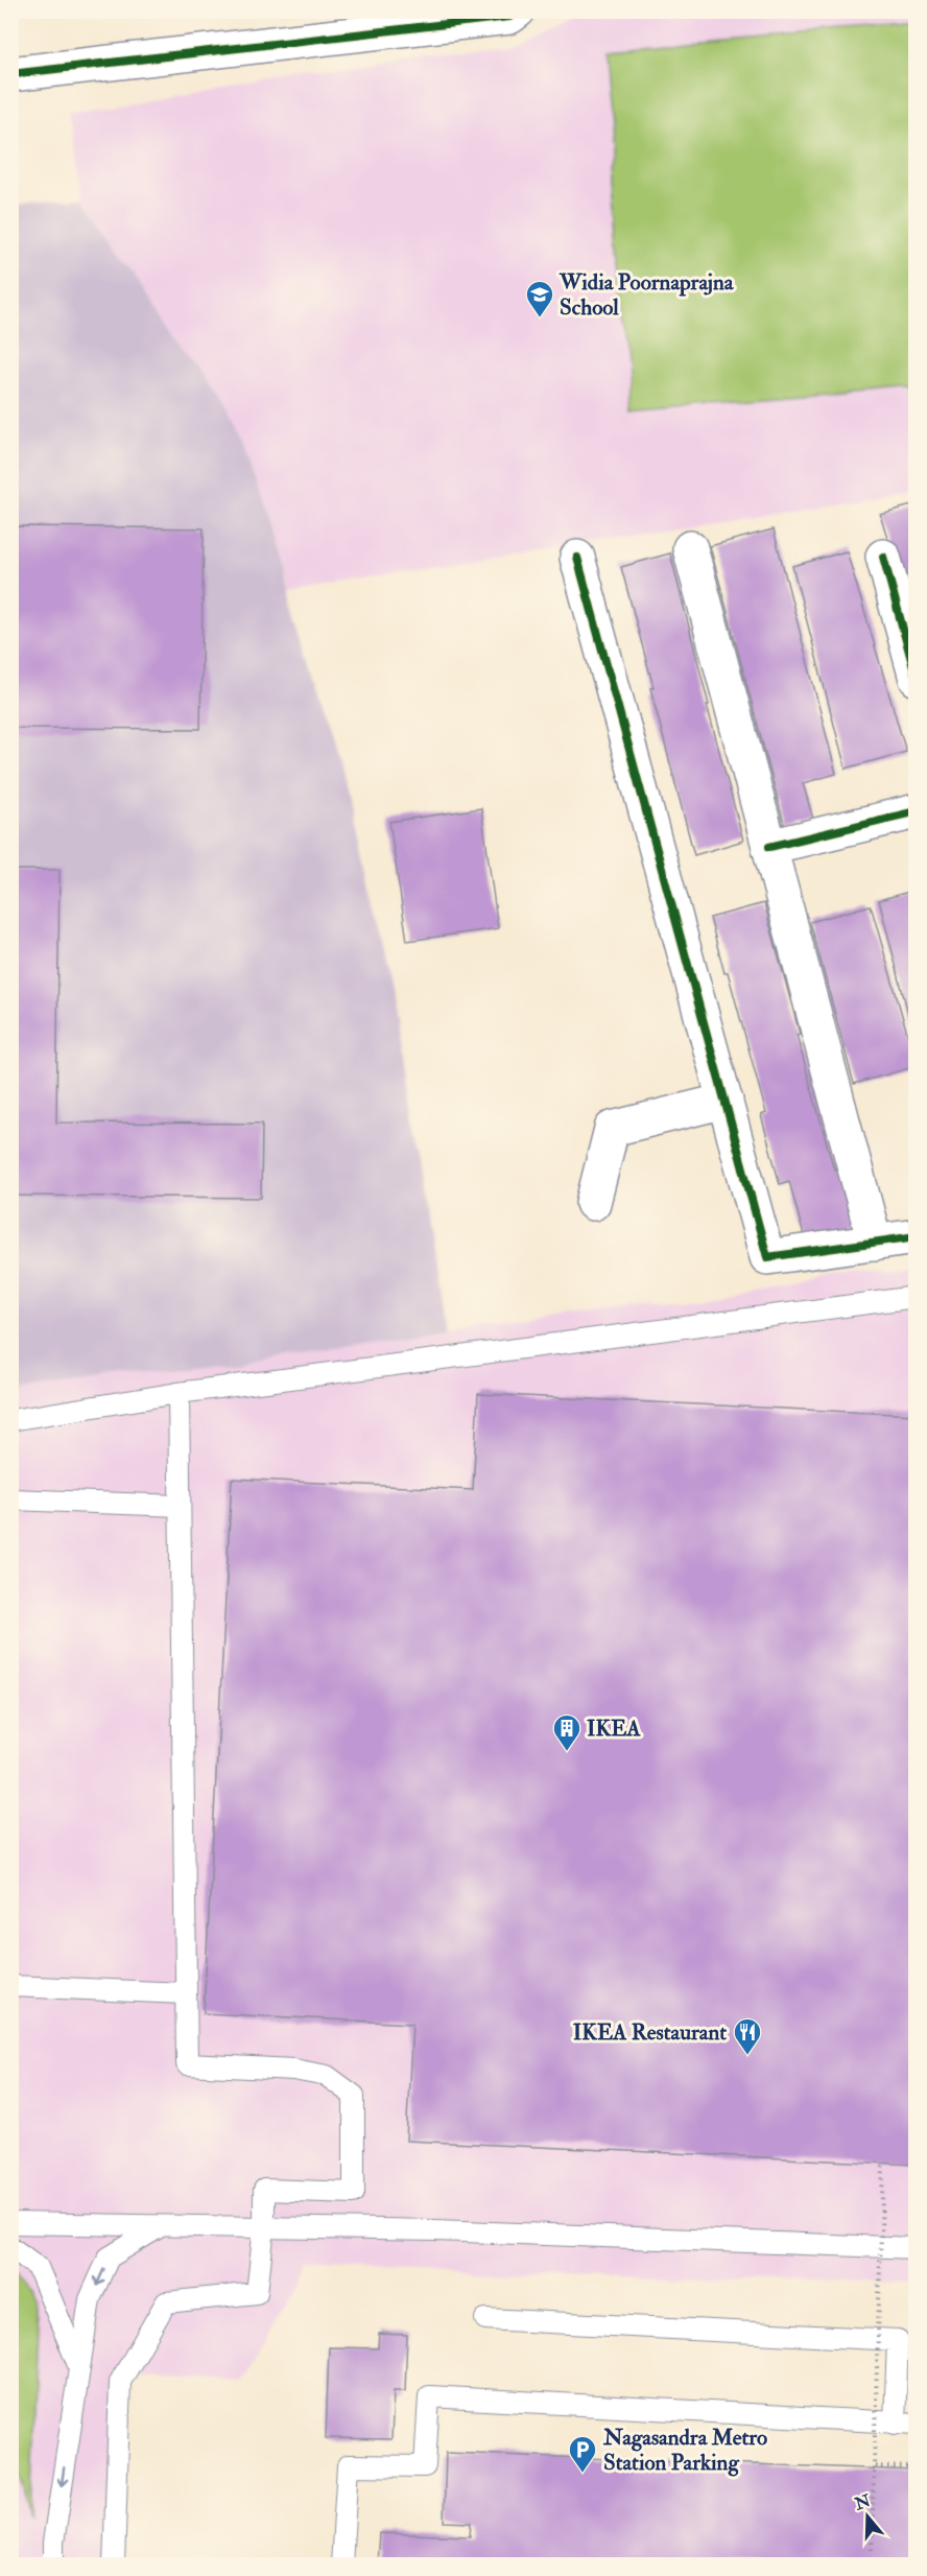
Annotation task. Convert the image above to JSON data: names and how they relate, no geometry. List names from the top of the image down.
{
  "places": {
    "school or university": ["Widia Poornaprajna School"],
    "building": ["IKEA"],
    "restaurant": ["IKEA Restaurant"],
    "parking": ["Nagasandra Metro Station Parking"]
  },
  "north": "top"
}
